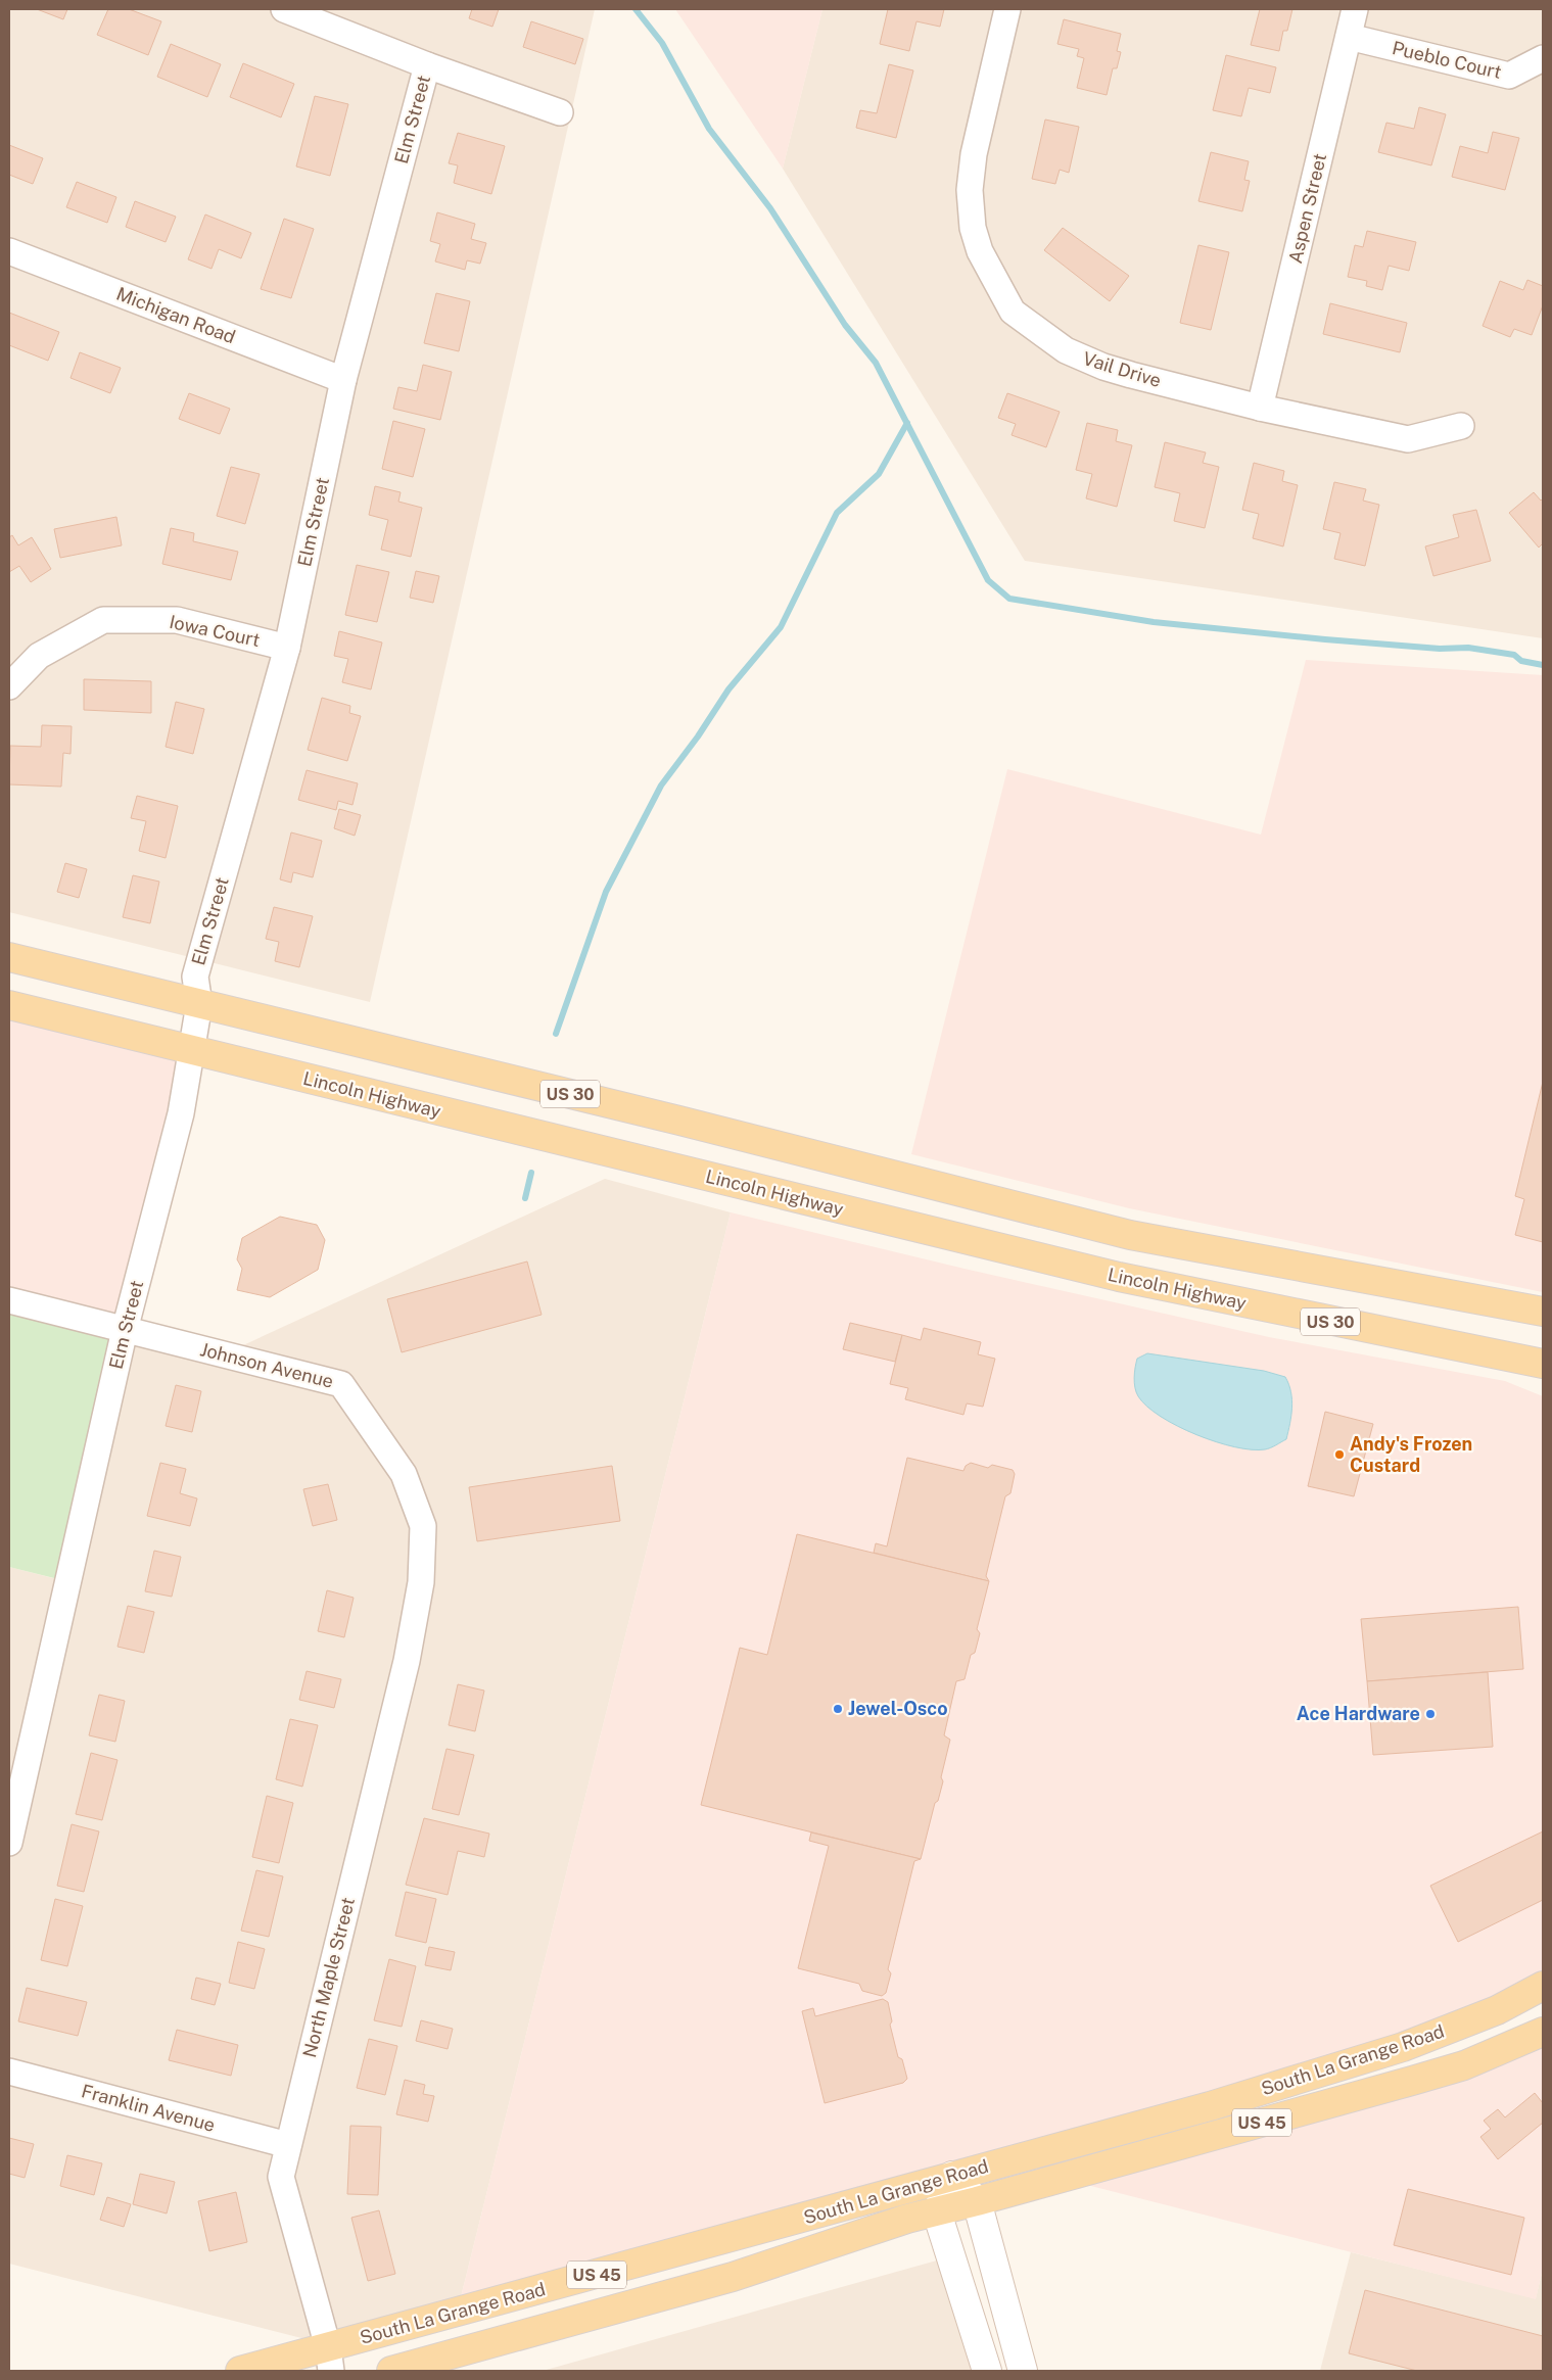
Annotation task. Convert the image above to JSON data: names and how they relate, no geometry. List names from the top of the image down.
{
  "streets": {
    "main road": [
      "US 30",
      "Lincoln Highway",
      "South La Grange Road",
      "US 45"
    ],
    "street": [
      "Pueblo Court",
      "Elm Street",
      "Aspen Street",
      "Michigan Road",
      "Vail Drive",
      "Iowa Court",
      "Johnson Avenue",
      "North Maple Street",
      "Franklin Avenue"
    ]
  },
  "crossings": [
    ["Pueblo Court", "Aspen Street"],
    ["Elm Street", "Michigan Road"],
    ["Elm Street", "Iowa Court"],
    ["Elm Street", "US 30"],
    ["Elm Street", "Lincoln Highway"],
    ["Elm Street", "Johnson Avenue"],
    ["Aspen Street", "Vail Drive"],
    ["Johnson Avenue", "North Maple Street"],
    ["North Maple Street", "South La Grange Road"],
    ["North Maple Street", "Franklin Avenue"]
  ],
  "places": ["Andy's Frozen Custard", "Jewel-Osco", "Ace Hardware"]
}
